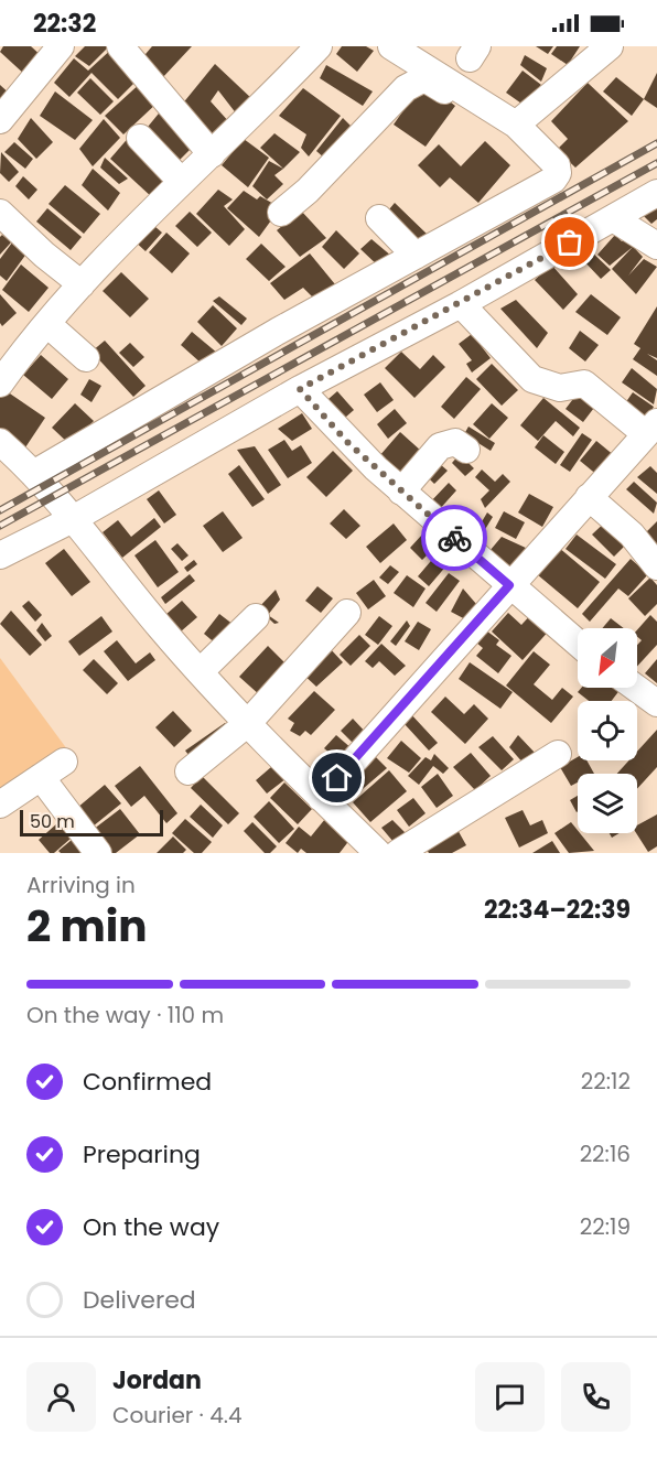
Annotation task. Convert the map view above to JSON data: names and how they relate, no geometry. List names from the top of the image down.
{
  "scale_bar": "50 m",
  "north": "bottom left",
  "page": {
    "status": "22:32",
    "scale": "50 m",
    "heading": ["2 min", "Arriving in", "22:34–22:39"],
    "panel": ["Jordan", "Courier · 4.4"],
    "bar": "On the way · 110 m",
    "list": [
      ["Confirmed", "22:12"],
      ["Preparing", "22:16"],
      ["On the way", "22:19"],
      "Delivered"
    ]
  }
}
